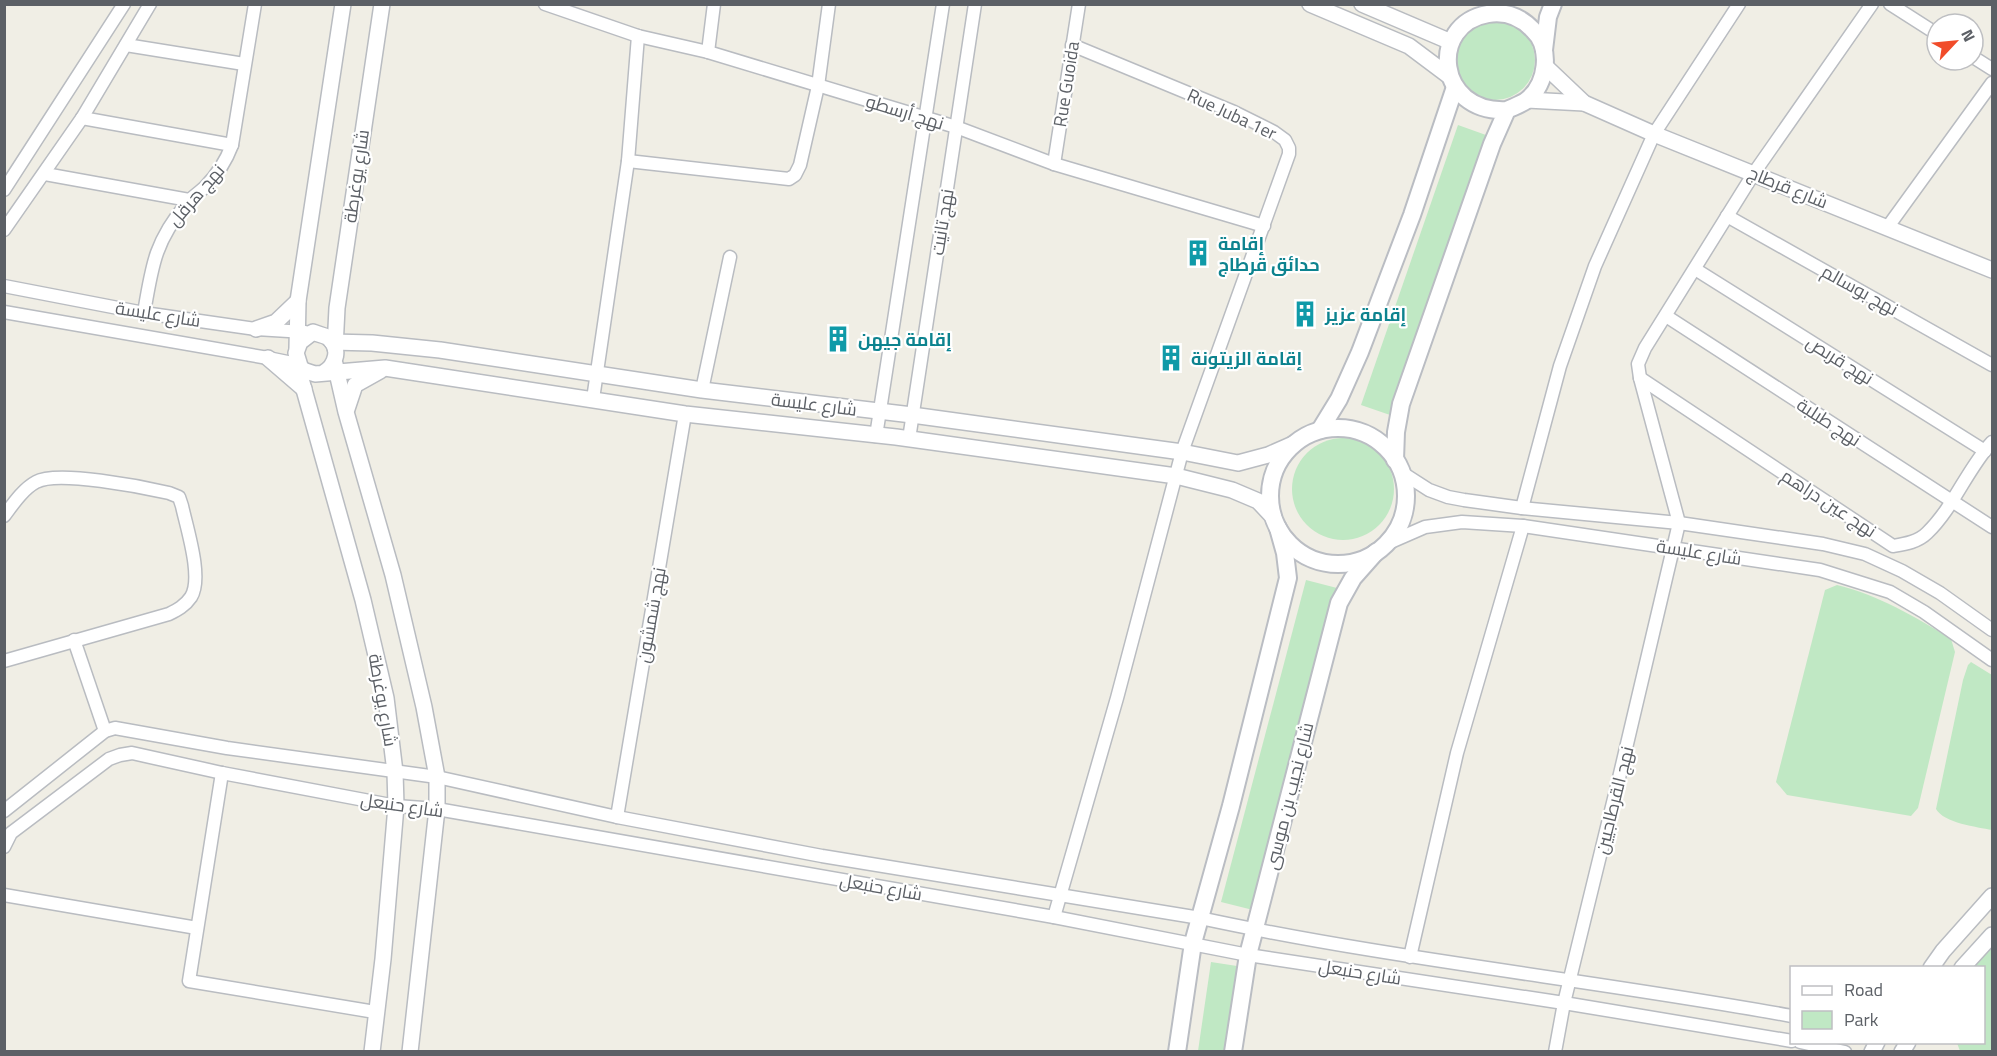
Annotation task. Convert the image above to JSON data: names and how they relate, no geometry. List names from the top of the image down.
{
  "streets": {
    "main road": ["شارع نجيب بن موسى"],
    "street": [
      "Rue Guoida",
      "نهج أرسطو",
      "Rue Juba 1er",
      "شارع يوغرطة",
      "شارع قرطاج",
      "نهج هرقل",
      "نهج تانيت",
      "نهج بوسالم",
      "شارع عليسة",
      "نهج قربص",
      "نهج طبلبة",
      "نهج عين دراهم",
      "نهج شمشون",
      "نهج القرطاجيين",
      "شارع حنبعل"
    ]
  },
  "crossings": [
    ["Rue Guoida", "نهج أرسطو"],
    ["Rue Guoida", "Rue Juba 1er"],
    ["نهج أرسطو", "Rue Juba 1er"],
    ["نهج أرسطو", "نهج تانيت"],
    ["Rue Juba 1er", "شارع عليسة"],
    ["Rue Juba 1er", "شارع حنبعل"],
    ["شارع يوغرطة", "شارع عليسة"],
    ["شارع يوغرطة", "شارع حنبعل"],
    ["نهج هرقل", "شارع عليسة"],
    ["نهج تانيت", "شارع عليسة"],
    ["شارع عليسة", "نهج شمشون"],
    ["شارع عليسة", "شارع نجيب بن موسى"],
    ["شارع عليسة", "نهج القرطاجيين"],
    ["نهج قربص", "نهج عين دراهم"],
    ["نهج طبلبة", "نهج عين دراهم"],
    ["نهج شمشون", "شارع حنبعل"],
    ["شارع نجيب بن موسى", "شارع حنبعل"],
    ["نهج القرطاجيين", "شارع حنبعل"]
  ],
  "places": {
    "building": [
      "إقامة حدائق قرطاج",
      "إقامة عزيز",
      "إقامة جيهن",
      "إقامة الزيتونة"
    ]
  },
  "legend": ["Road", "Park"],
  "north": "top right"
}
